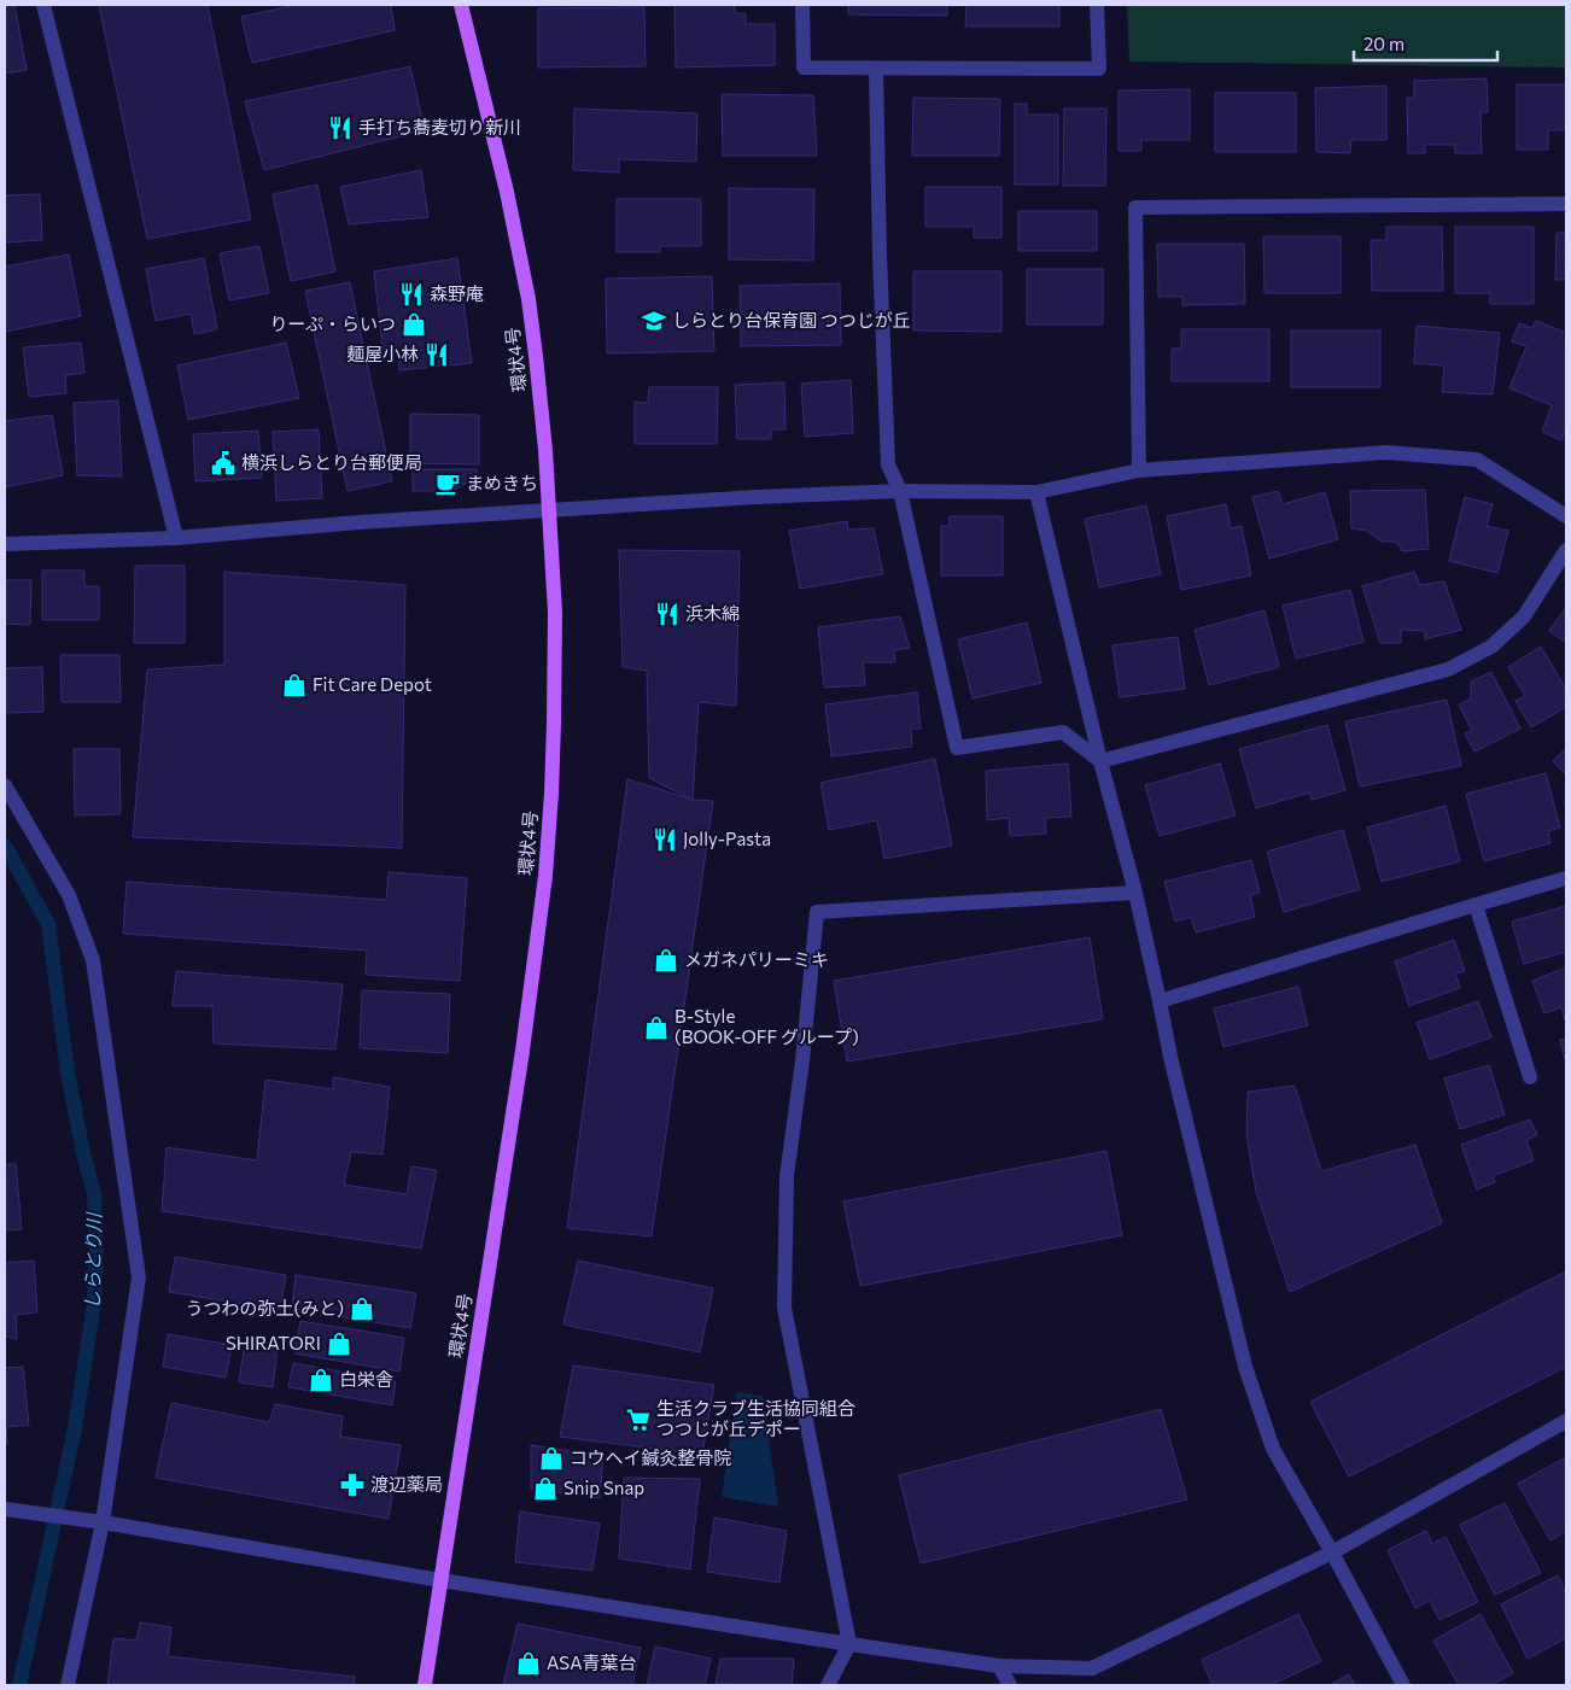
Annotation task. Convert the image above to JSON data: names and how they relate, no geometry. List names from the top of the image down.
{
  "streets": {
    "main road": ["環状4号"]
  },
  "water": ["しらとり川"],
  "places": {
    "restaurant": [
      "手打ち蕎麦切り新川",
      "森野庵",
      "麺屋小林",
      "浜木綿",
      "Jolly-Pasta"
    ],
    "school or university": ["しらとり台保育園 つつじが丘"],
    "shop": [
      "りーぷ・らいつ",
      "Fit Care Depot",
      "メガネパリーミキ",
      "B-Style (BOOK-OFF グループ)",
      "うつわの弥土(みと)",
      "SHIRATORI",
      "白栄舎",
      "コウヘイ鍼灸整骨院",
      "Snip Snap",
      "ASA青葉台"
    ],
    "public building": ["横浜しらとり台郵便局"],
    "cafe": ["まめきち"],
    "supermarket": ["生活クラブ生活協同組合 つつじが丘デポー"],
    "pharmacy": ["渡辺薬局"]
  },
  "scale_bar": "20 m"
}
